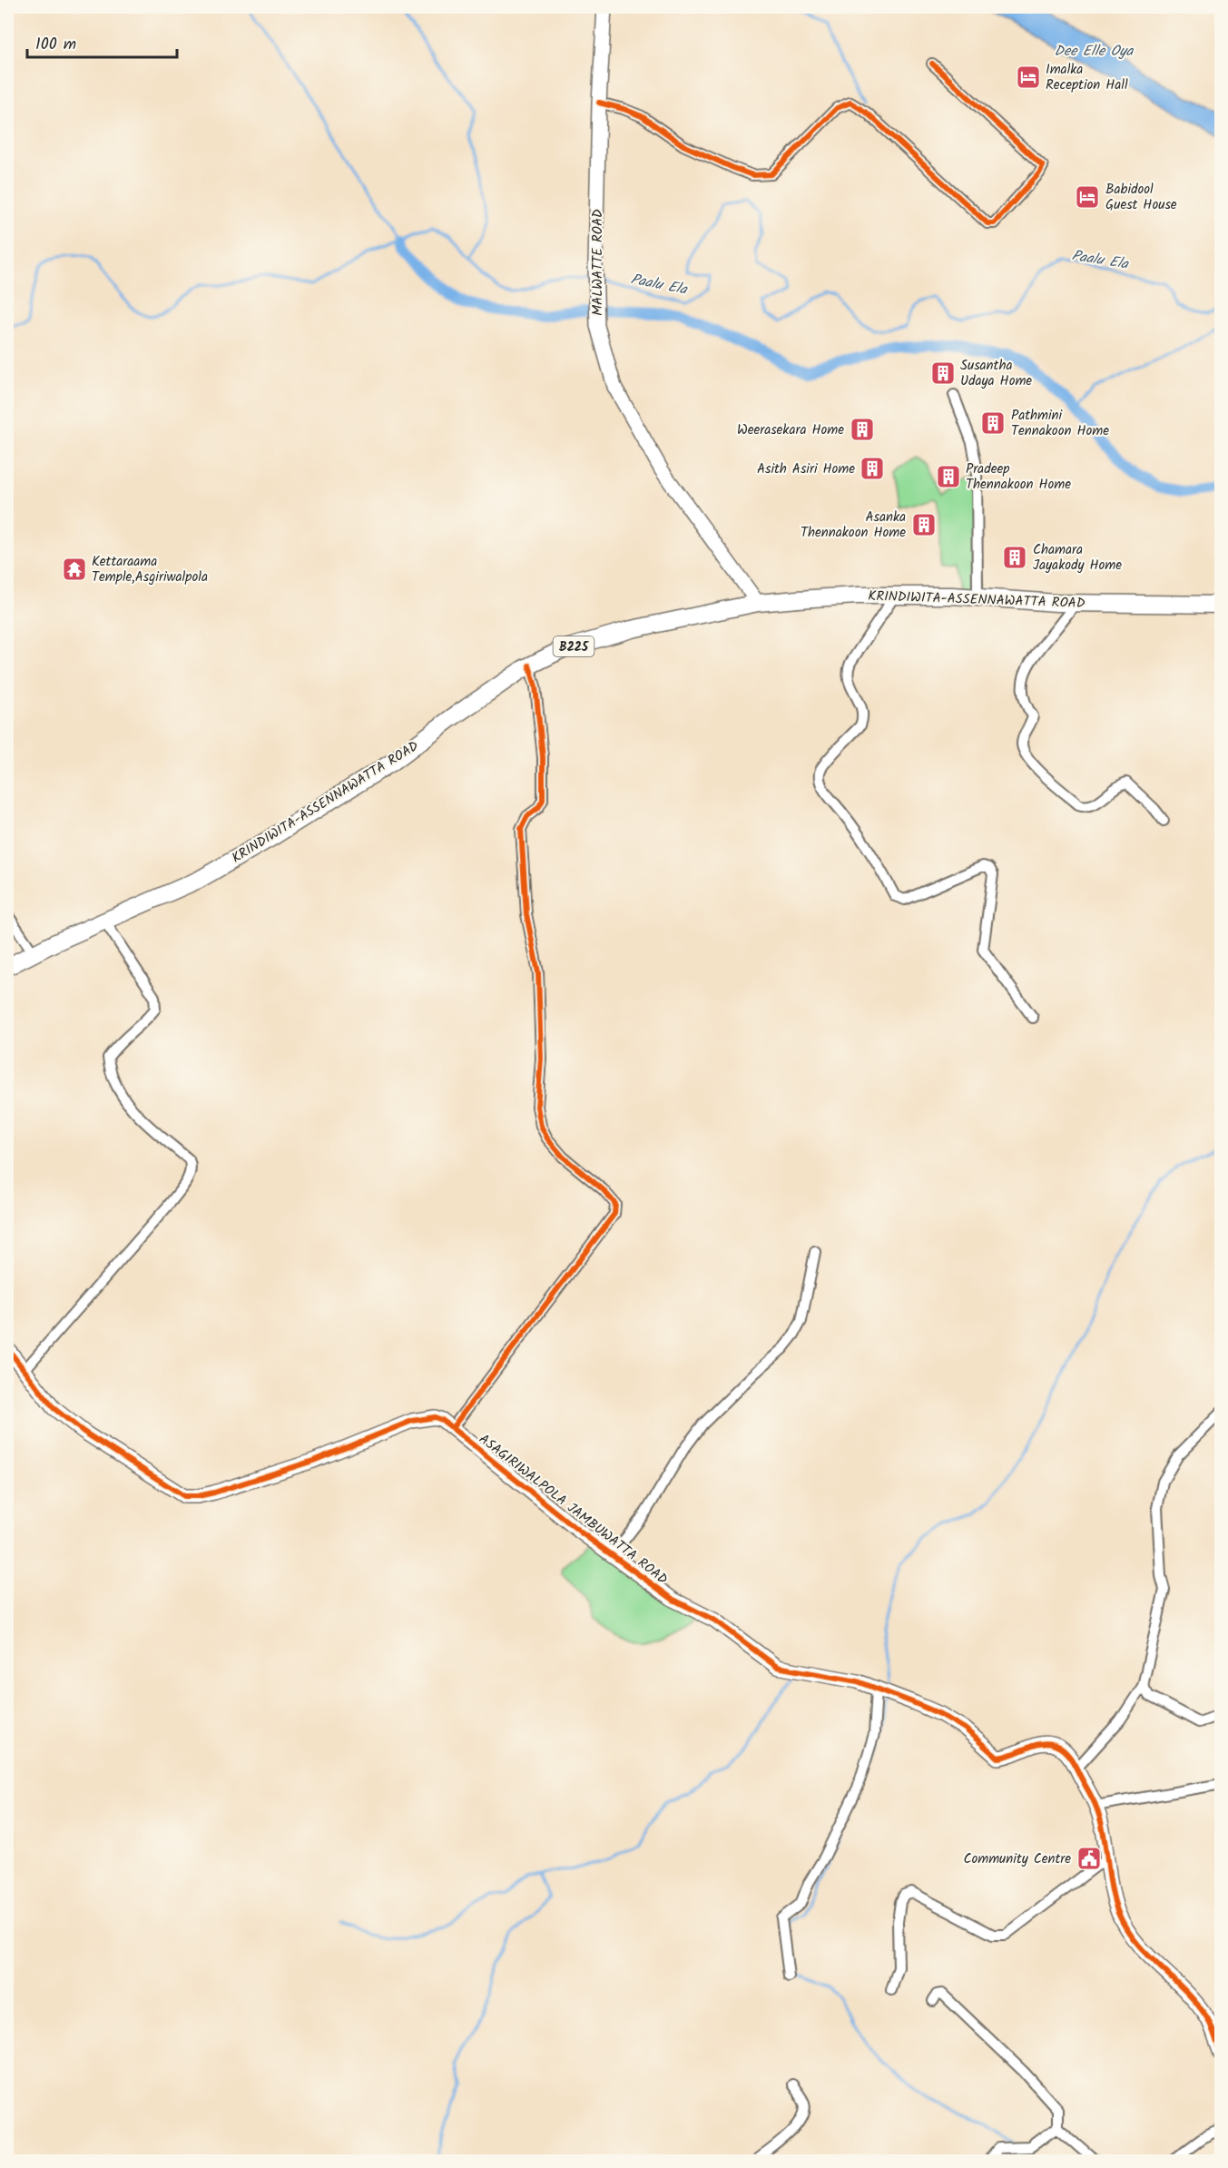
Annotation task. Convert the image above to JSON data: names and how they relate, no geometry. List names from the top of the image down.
{
  "streets": {
    "main road": ["KRINDIWITA-ASSENNAWATTA ROAD", "B225"],
    "street": ["MALWATTE ROAD", "ASAGIRIWALPOLA JAMBUWATTA ROAD"]
  },
  "crossings": [
    ["MALWATTE ROAD", "KRINDIWITA-ASSENNAWATTA ROAD"]
  ],
  "water": ["Dee Elle Oya", "Paalu Ela"],
  "places": {
    "hotel": ["Imalka Reception Hall", "Babidool Guest House"],
    "building": [
      "Susantha Udaya Home",
      "Pathmini Tennakoon Home",
      "Weerasekara Home",
      "Asith Asiri Home",
      "Pradeep Thennakoon Home",
      "Asanka Thennakoon Home",
      "Chamara Jayakody Home"
    ],
    "temple": ["Kettaraama Temple,Asgiriwalpola"],
    "public building": ["Community Centre"]
  },
  "scale_bar": "100 m"
}
